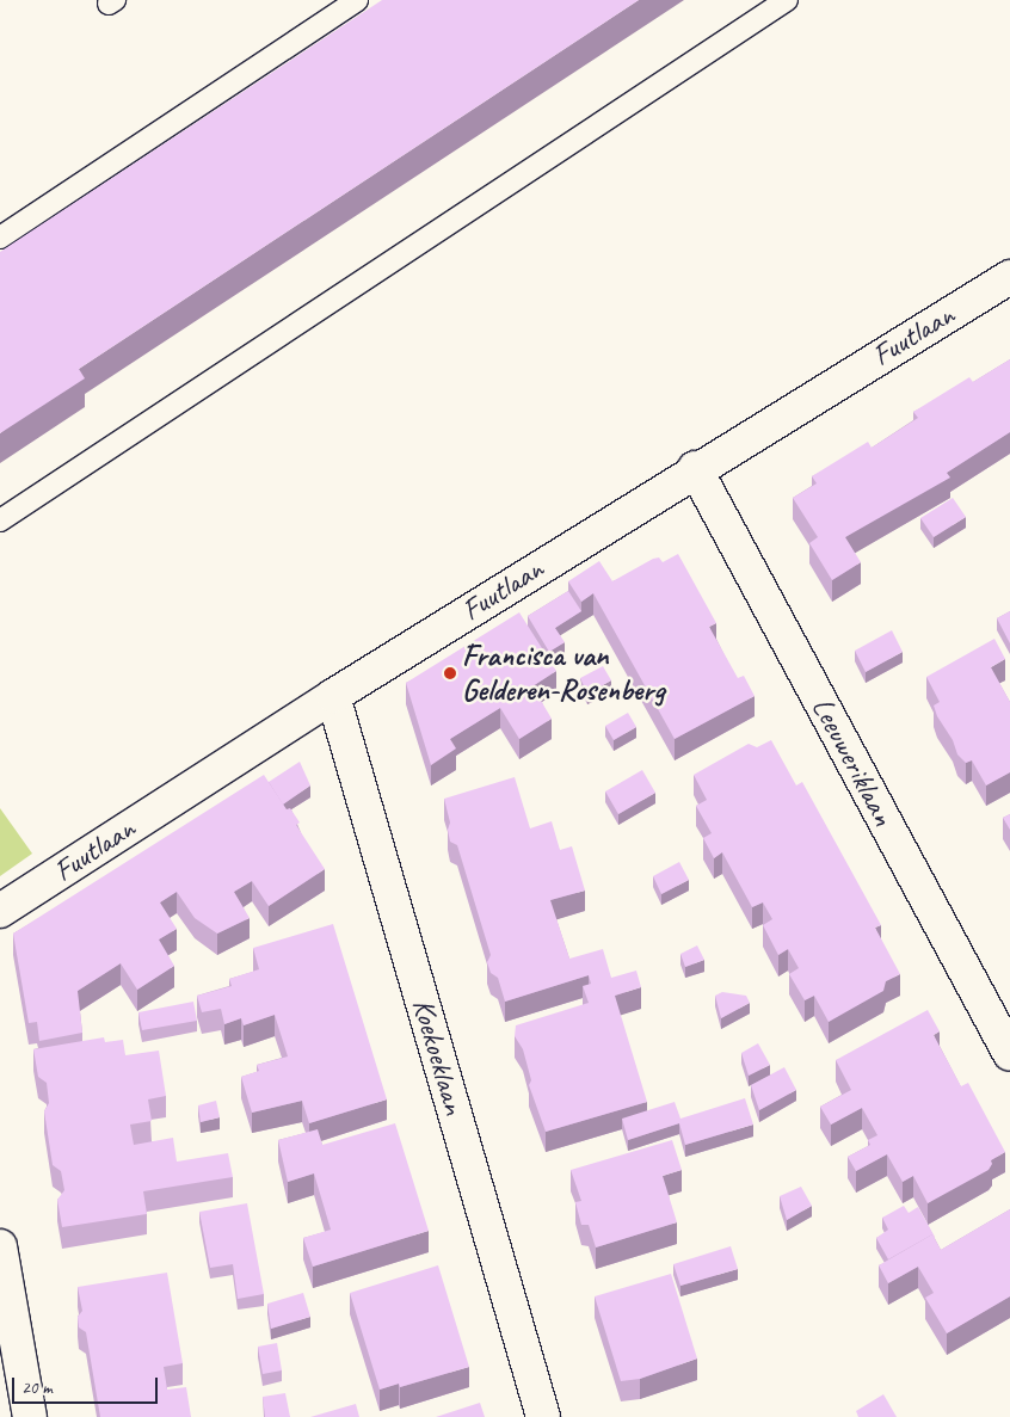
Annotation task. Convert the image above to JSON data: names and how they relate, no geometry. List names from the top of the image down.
{
  "streets": {
    "street": ["Fuutlaan", "Leeuweriklaan", "Koekoeklaan"]
  },
  "crossings": [
    ["Fuutlaan", "Leeuweriklaan"],
    ["Fuutlaan", "Koekoeklaan"]
  ],
  "places": ["Francisca van Gelderen-Rosenberg"],
  "scale_bar": "20 m"
}
